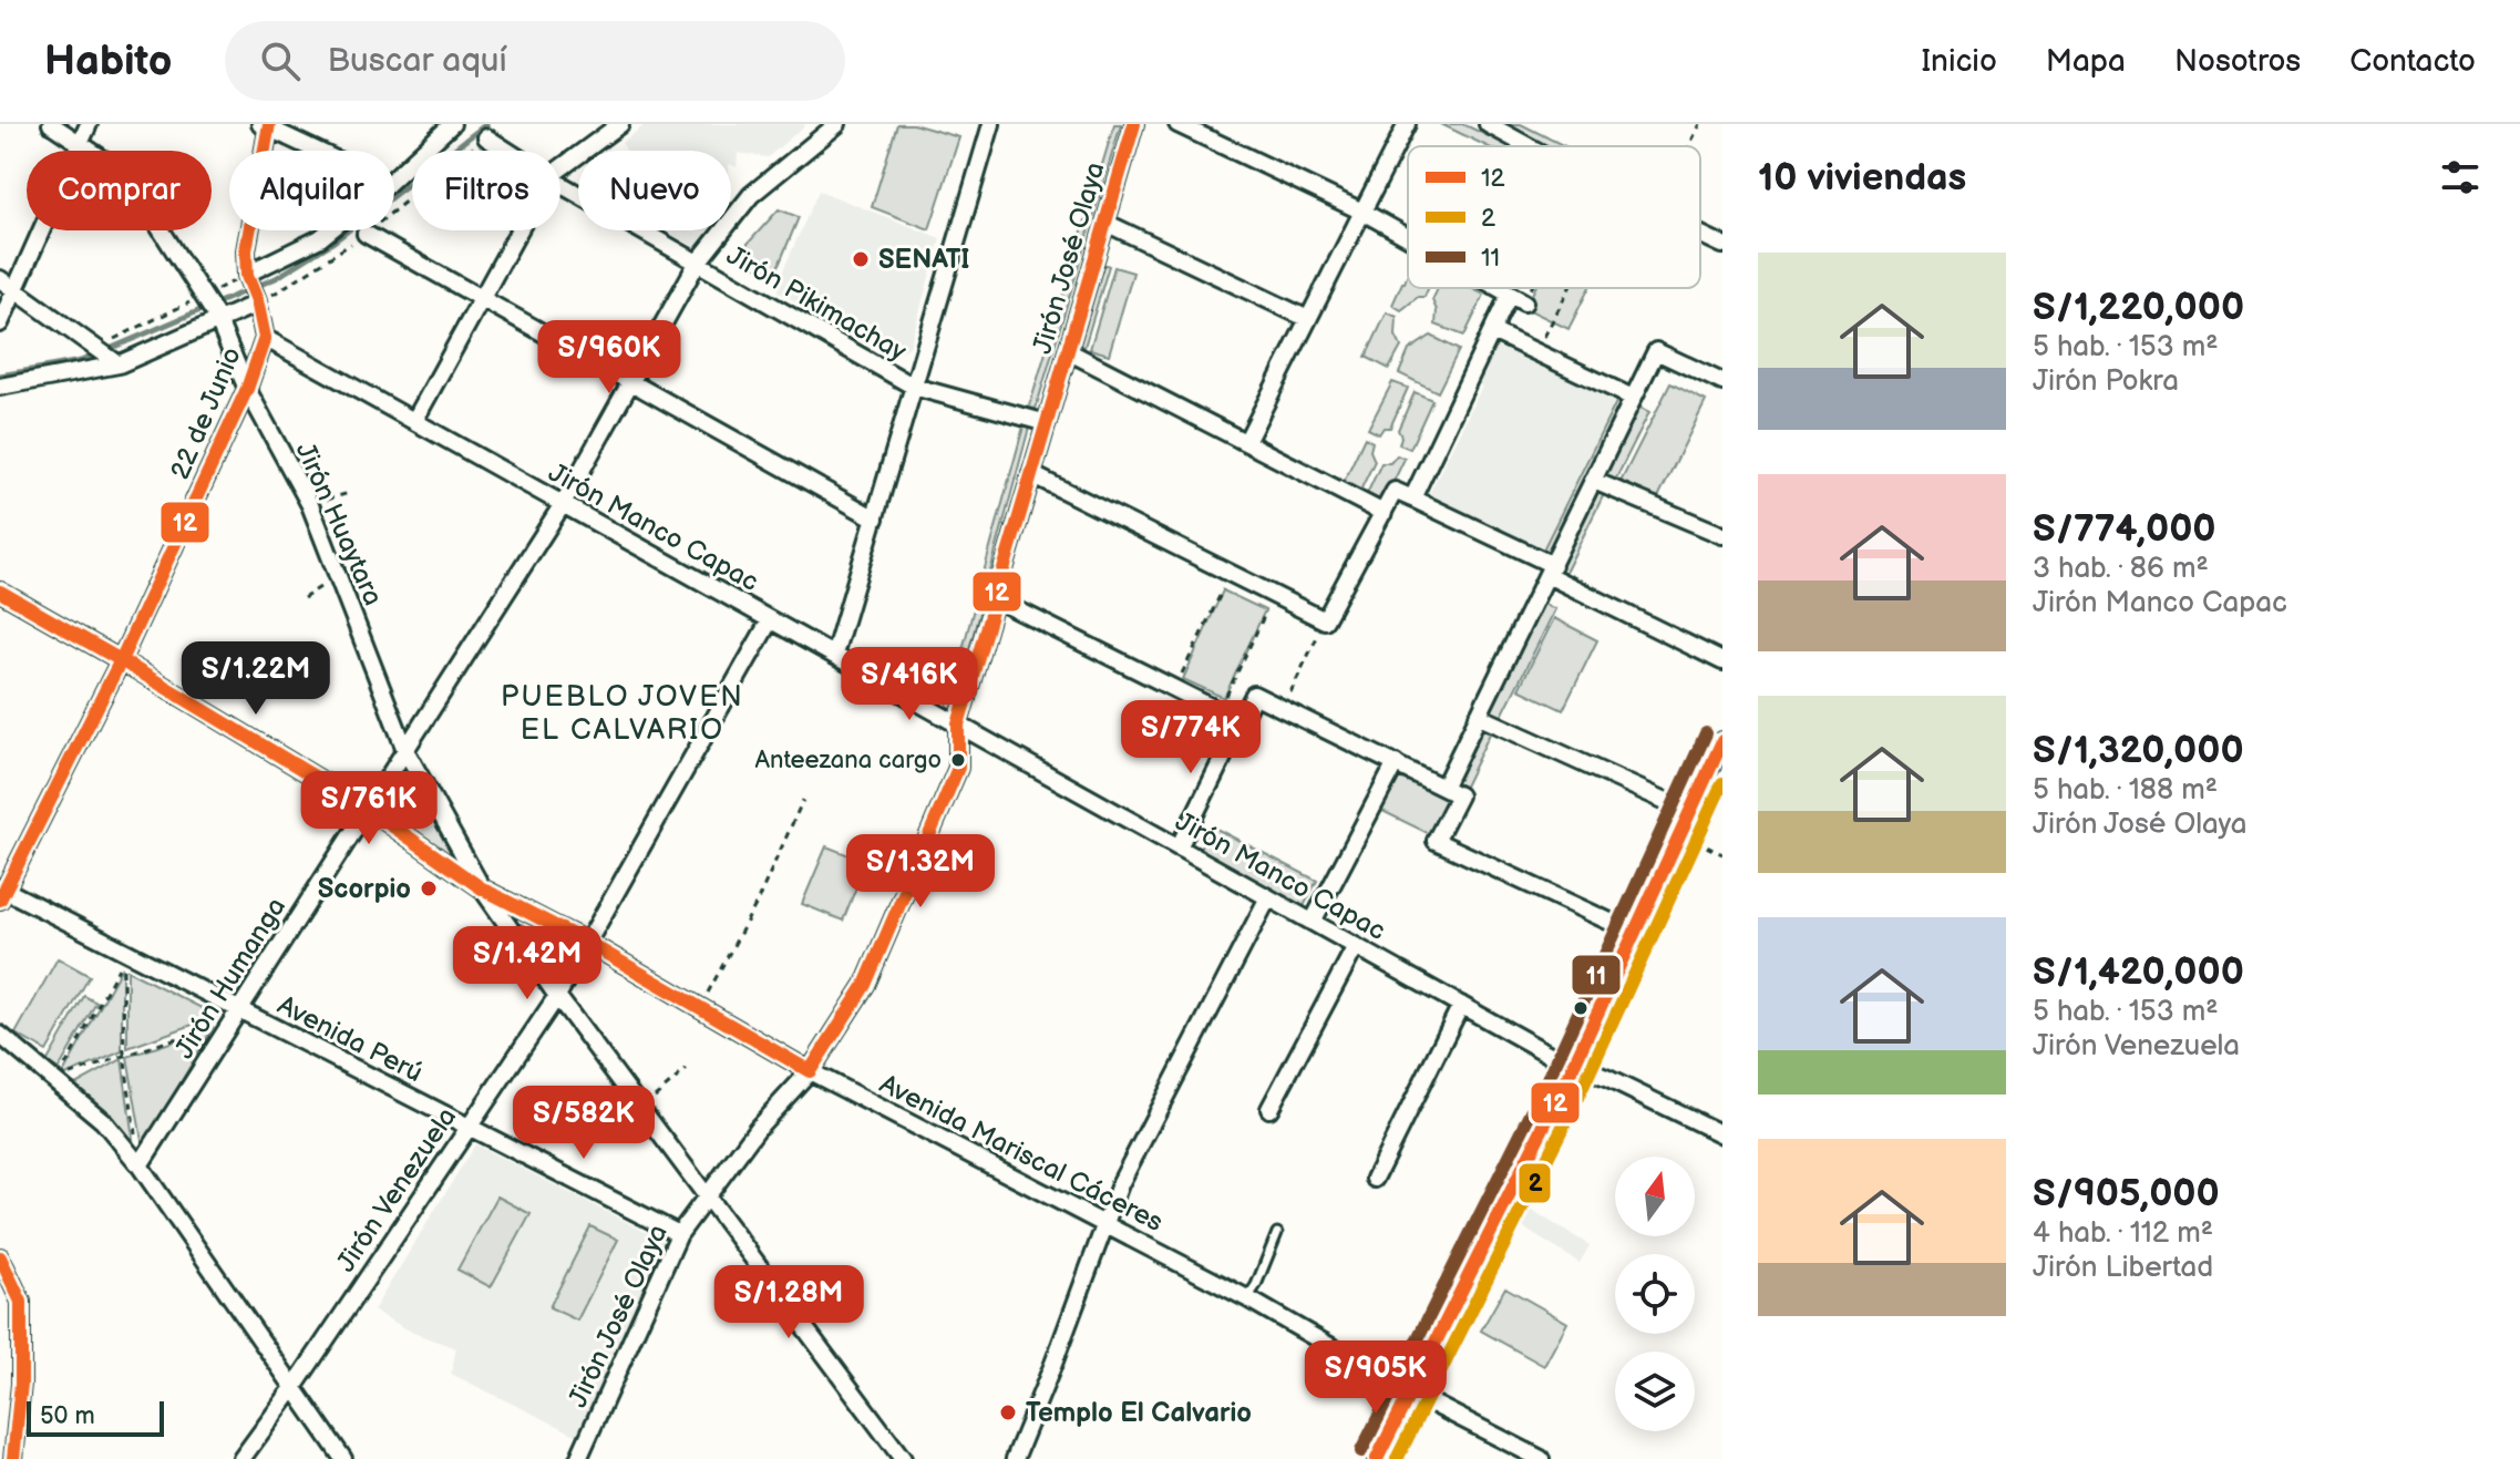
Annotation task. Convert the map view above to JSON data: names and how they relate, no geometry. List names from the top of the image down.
{
  "streets": {
    "street": [
      "Jirón José Olaya",
      "Jirón Pikimachay",
      "22 de Junio",
      "Jirón Huaytara",
      "Jirón Manco Capac",
      "Jirón Humanga",
      "Avenida Perú",
      "Avenida Mariscal Cáceres",
      "Jirón Venezuela"
    ]
  },
  "crossings": [
    ["Jirón José Olaya", "Jirón Pikimachay"],
    ["Jirón José Olaya", "Jirón Manco Capac"],
    ["Jirón José Olaya", "Avenida Perú"],
    ["Jirón José Olaya", "Avenida Mariscal Cáceres"],
    ["Jirón Pikimachay", "Jirón Humanga"],
    ["22 de Junio", "Jirón Huaytara"],
    ["22 de Junio", "Jirón Manco Capac"],
    ["22 de Junio", "Avenida Perú"],
    ["Jirón Huaytara", "Jirón Humanga"],
    ["Jirón Huaytara", "Avenida Mariscal Cáceres"],
    ["Jirón Manco Capac", "Jirón Humanga"],
    ["Jirón Manco Capac", "Jirón Venezuela"],
    ["Jirón Humanga", "Avenida Perú"],
    ["Avenida Perú", "Jirón Venezuela"],
    ["Avenida Mariscal Cáceres", "Jirón Venezuela"]
  ],
  "districts": ["PUEBLO JOVEN EL CALVARIO"],
  "places": [
    "SENATI",
    "Anteezana cargo",
    "Scorpio",
    "Templo El Calvario"
  ],
  "lines": ["transit line 12", "transit line 11", "transit line 2"],
  "legend": ["12", "2", "11"],
  "scale_bar": "50 m",
  "north": "top",
  "page": {
    "header": "Habito",
    "search": "Buscar aquí",
    "nav": [
      "Inicio",
      "Mapa",
      "Nosotros",
      "Contacto"
    ],
    "heading": "10 viviendas",
    "chip": [
      "Comprar",
      "Alquilar",
      "Filtros",
      "Nuevo"
    ],
    "list": [
      {
        "name": "S/1,220,000",
        "note": "5 hab. · 153 m² · Jirón Pokra"
      },
      {
        "name": "S/774,000",
        "note": "3 hab. · 86 m² · Jirón Manco Capac"
      },
      {
        "name": "S/1,320,000",
        "note": "5 hab. · 188 m² · Jirón José Olaya"
      },
      {
        "name": "S/1,420,000",
        "note": "5 hab. · 153 m² · Jirón Venezuela"
      },
      {
        "name": "S/905,000",
        "note": "4 hab. · 112 m² · Jirón Libertad"
      }
    ],
    "price": [
      "S/960K",
      "S/1.22M",
      "S/416K",
      "S/774K",
      "S/761K",
      "S/1.32M",
      "S/1.42M",
      "S/582K",
      "S/1.28M",
      "S/905K"
    ],
    "scale": "50 m"
  }
}
